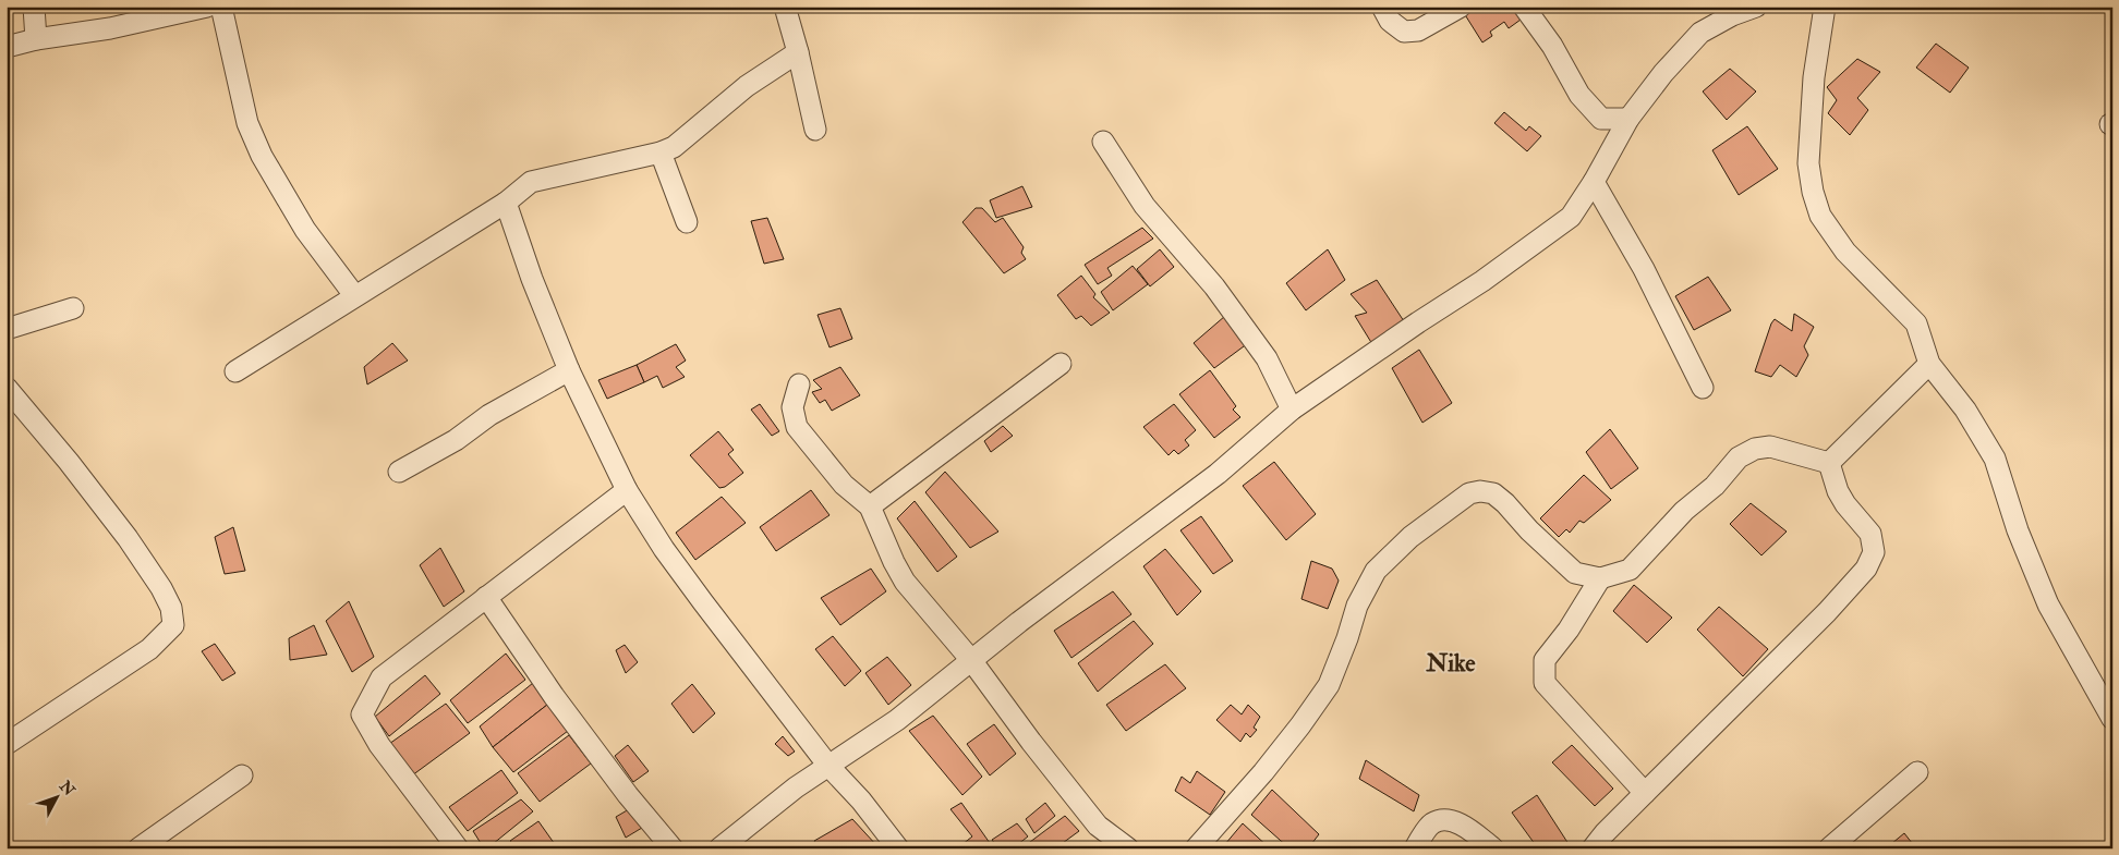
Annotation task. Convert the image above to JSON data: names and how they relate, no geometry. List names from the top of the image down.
{
  "districts": ["Nike"],
  "north": "top right"
}
